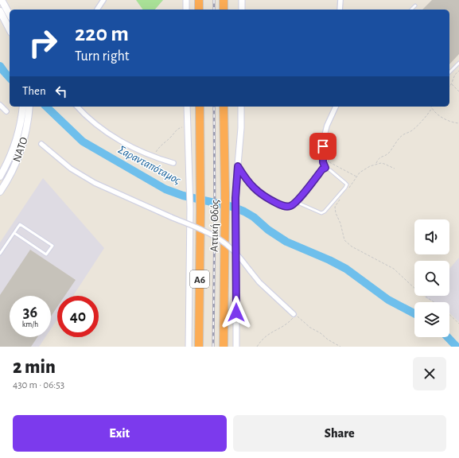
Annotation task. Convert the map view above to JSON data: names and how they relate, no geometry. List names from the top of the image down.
{
  "streets": {
    "highway": ["Αττική Οδός", "Α6"],
    "main road": ["ΝΑΤΟ"]
  },
  "water": ["Σαρανταπόταμος"],
  "page": {
    "turn": ["220 m", "Turn right"],
    "then": "Then",
    "speed": "36 km/h",
    "limit": "40",
    "heading": ["2 min", "430 m · 06:53"],
    "buttons": ["Exit", "Share"]
  }
}
